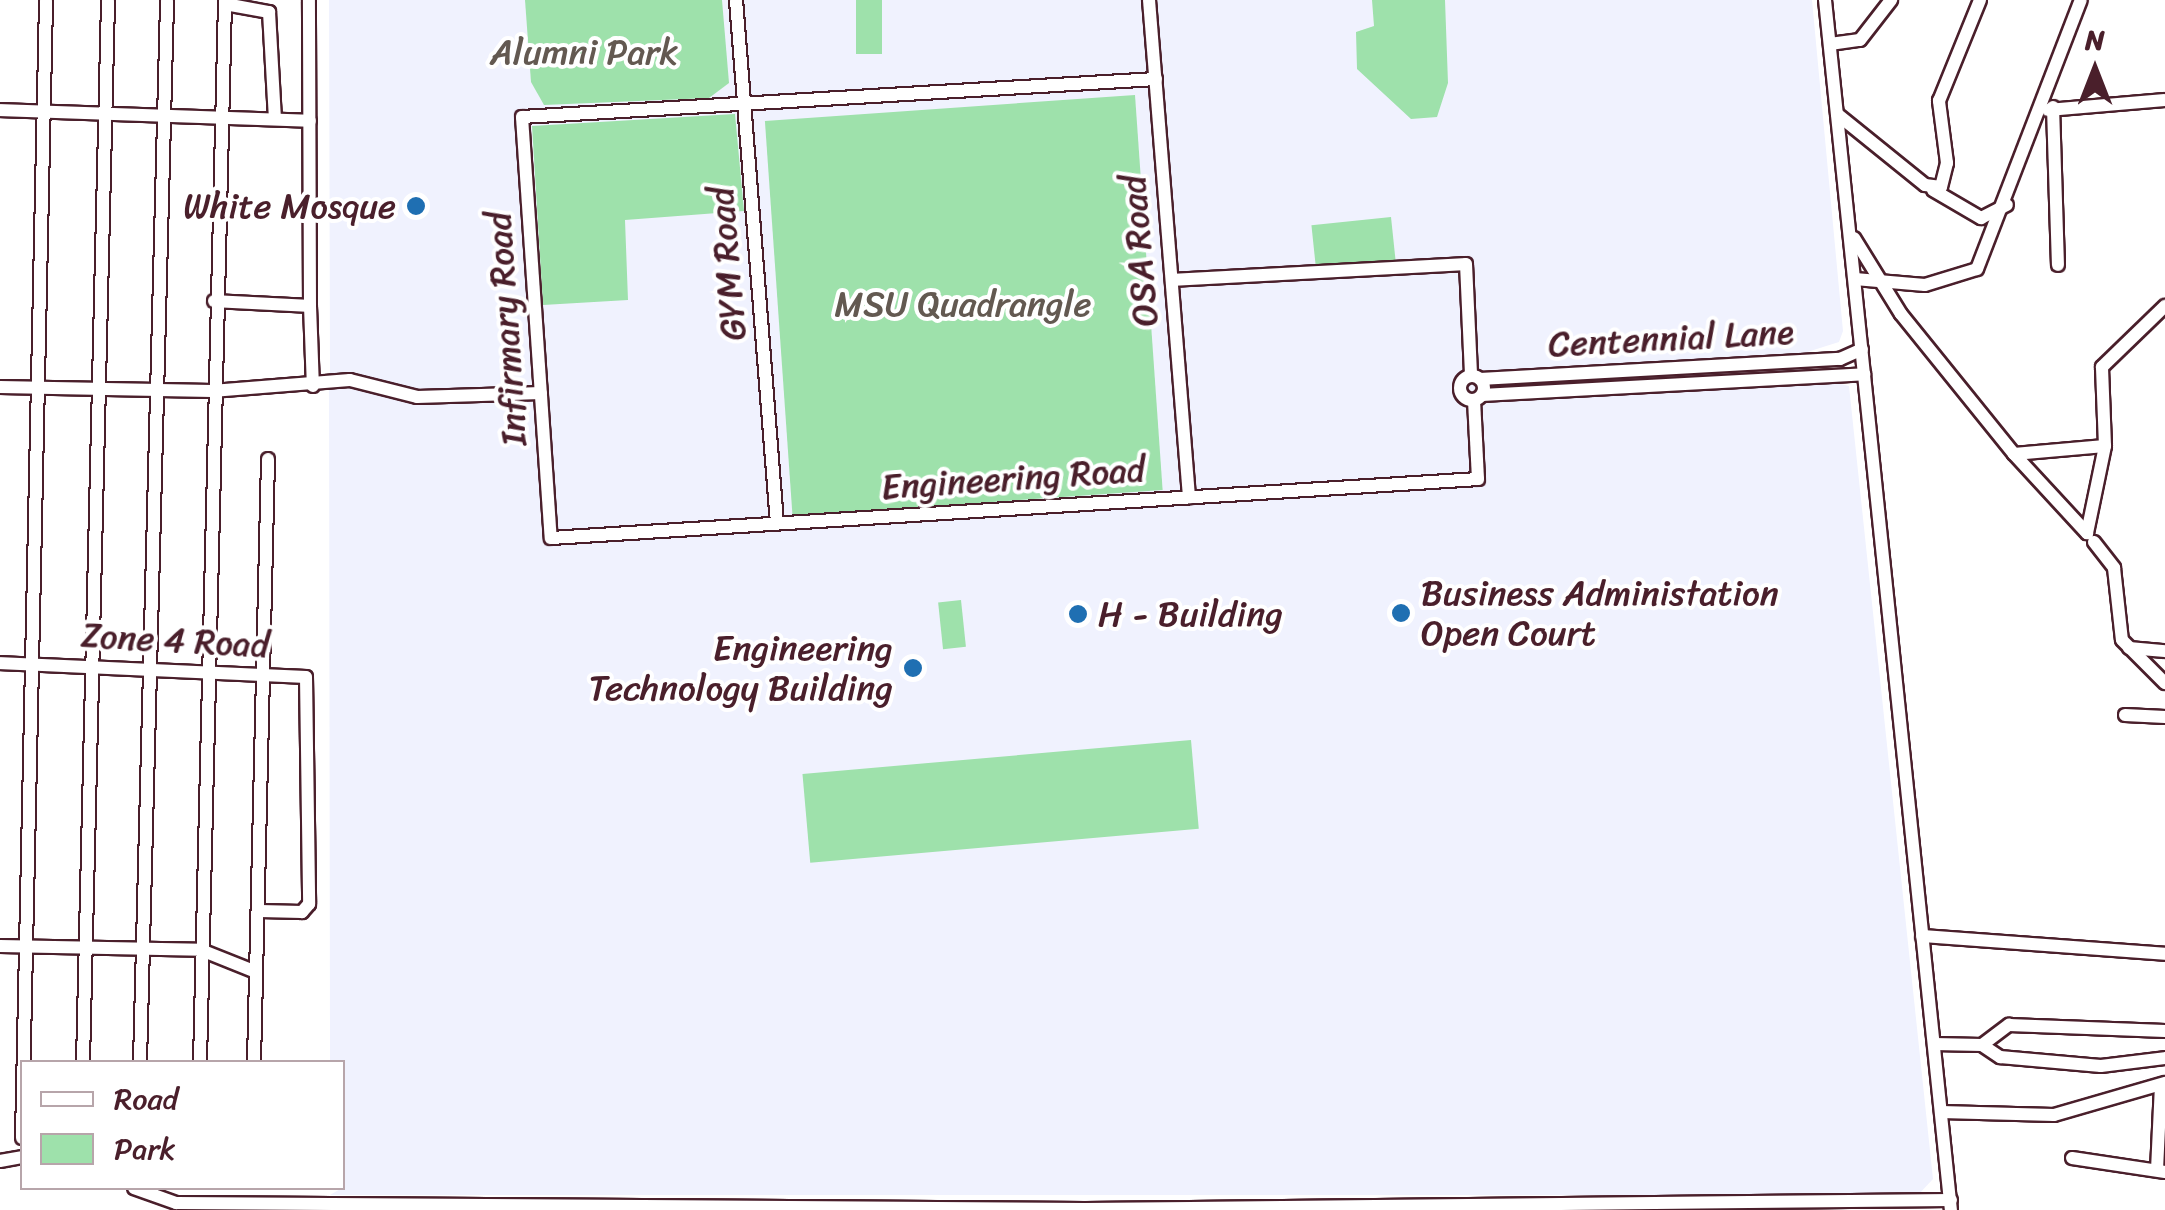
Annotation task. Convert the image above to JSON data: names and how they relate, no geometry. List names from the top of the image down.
{
  "streets": {
    "street": [
      "OSA Road",
      "GYM Road",
      "Infirmary Road",
      "Centennial Lane",
      "Engineering Road",
      "Zone 4 Road"
    ]
  },
  "crossings": [
    ["OSA Road", "Engineering Road"],
    ["GYM Road", "Infirmary Road"],
    ["GYM Road", "Engineering Road"],
    ["Infirmary Road", "Engineering Road"],
    ["Centennial Lane", "Engineering Road"]
  ],
  "parks": ["Alumni Park", "MSU Quadrangle"],
  "places": [
    "White Mosque",
    "Business Administation Open Court",
    "H - Building",
    "Engineering Technology Building"
  ],
  "legend": ["Road", "Park"],
  "north": "top"
}
